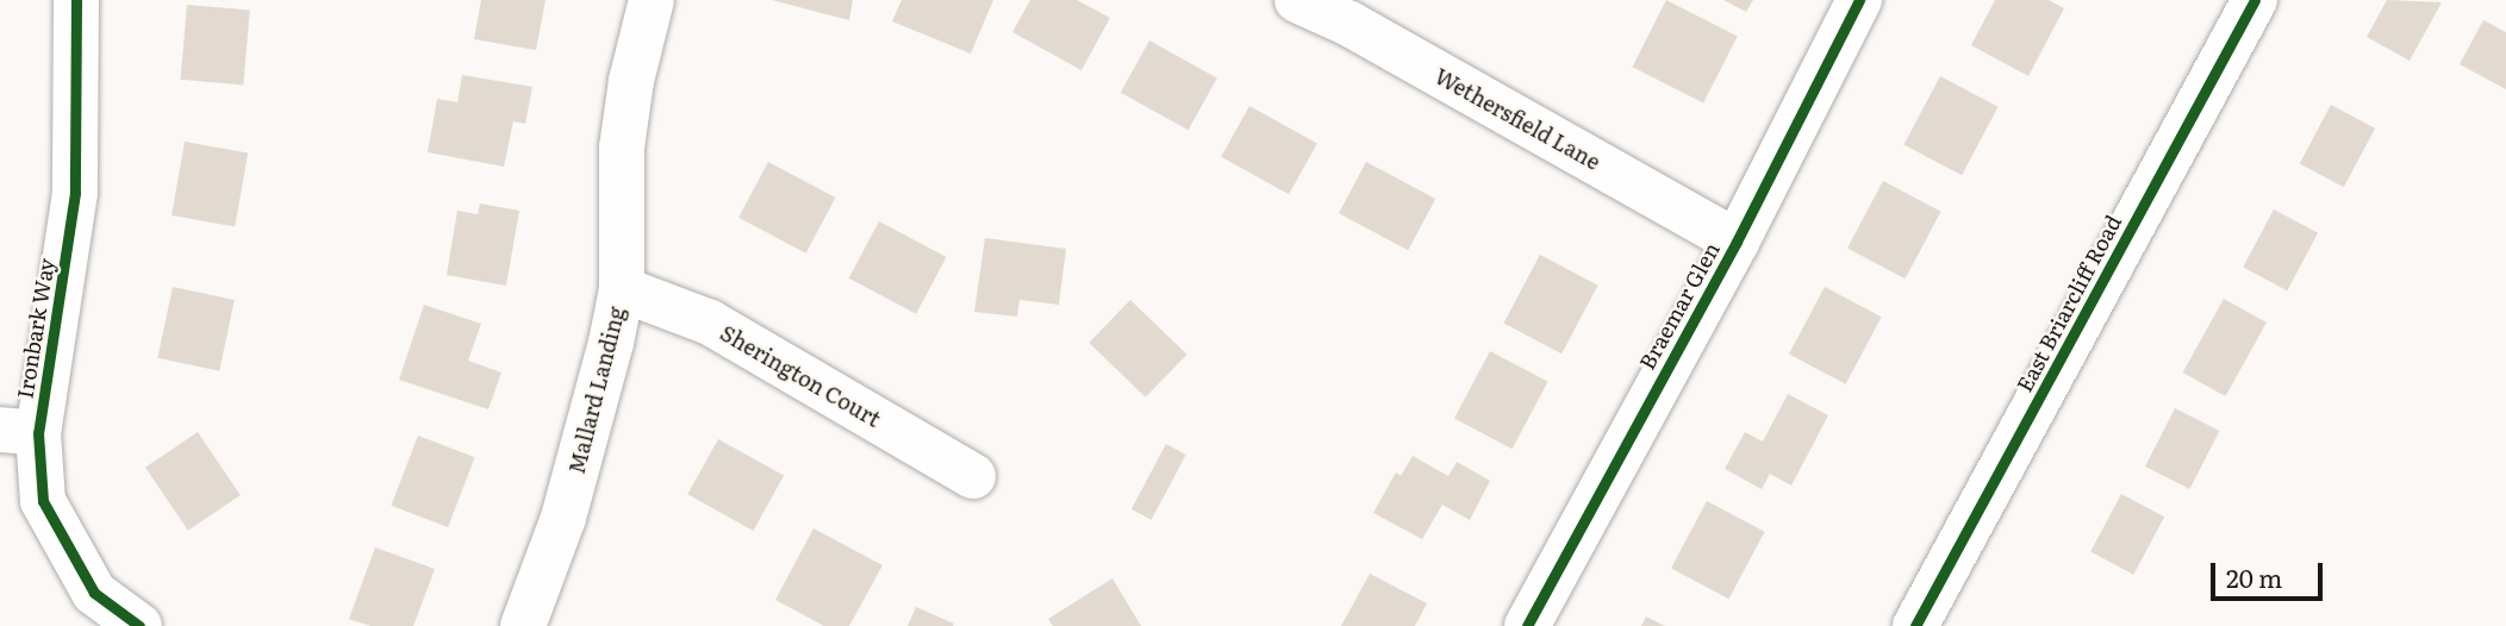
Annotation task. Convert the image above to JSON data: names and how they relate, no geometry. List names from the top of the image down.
{
  "streets": {
    "street": [
      "Wethersfield Lane",
      "East Briarcliff Road",
      "Braemar Glen",
      "Ironbark Way",
      "Sherington Court",
      "Mallard Landing"
    ]
  },
  "crossings": [
    ["Wethersfield Lane", "Braemar Glen"],
    ["Sherington Court", "Mallard Landing"]
  ],
  "scale_bar": "20 m"
}
